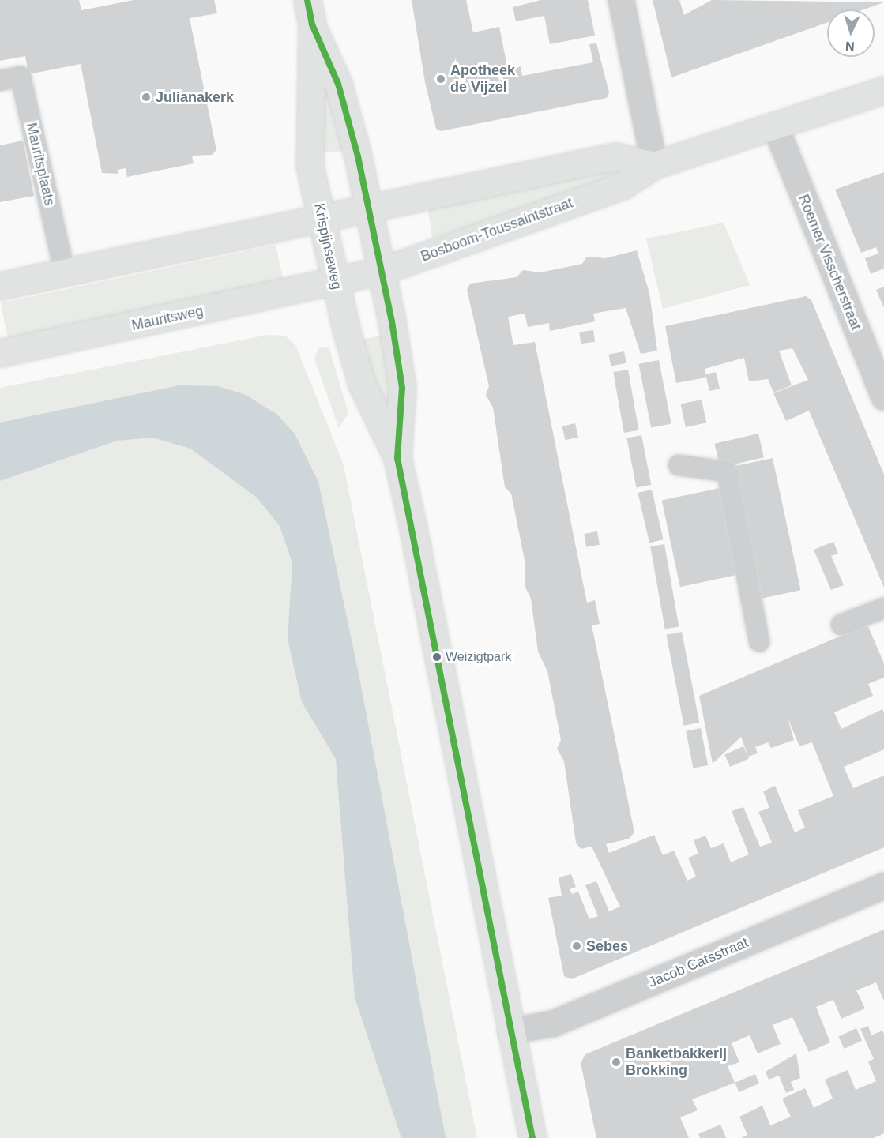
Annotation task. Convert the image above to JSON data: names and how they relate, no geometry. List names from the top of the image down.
{
  "streets": {
    "street": [
      "Bosboom-Toussaintstraat",
      "Krispijnseweg",
      "Roemer Visscherstraat",
      "Mauritsweg",
      "Jacob Catsstraat"
    ],
    "lane": ["Mauritsplaats"]
  },
  "crossings": [
    ["Bosboom-Toussaintstraat", "Krispijnseweg"],
    ["Bosboom-Toussaintstraat", "Roemer Visscherstraat"],
    ["Bosboom-Toussaintstraat", "Mauritsweg"],
    ["Krispijnseweg", "Mauritsweg"],
    ["Krispijnseweg", "Jacob Catsstraat"]
  ],
  "places": [
    "Apotheek de Vijzel",
    "Julianakerk",
    "Weizigtpark",
    "Sebes",
    "Banketbakkerij Brokking"
  ],
  "north": "bottom"
}
